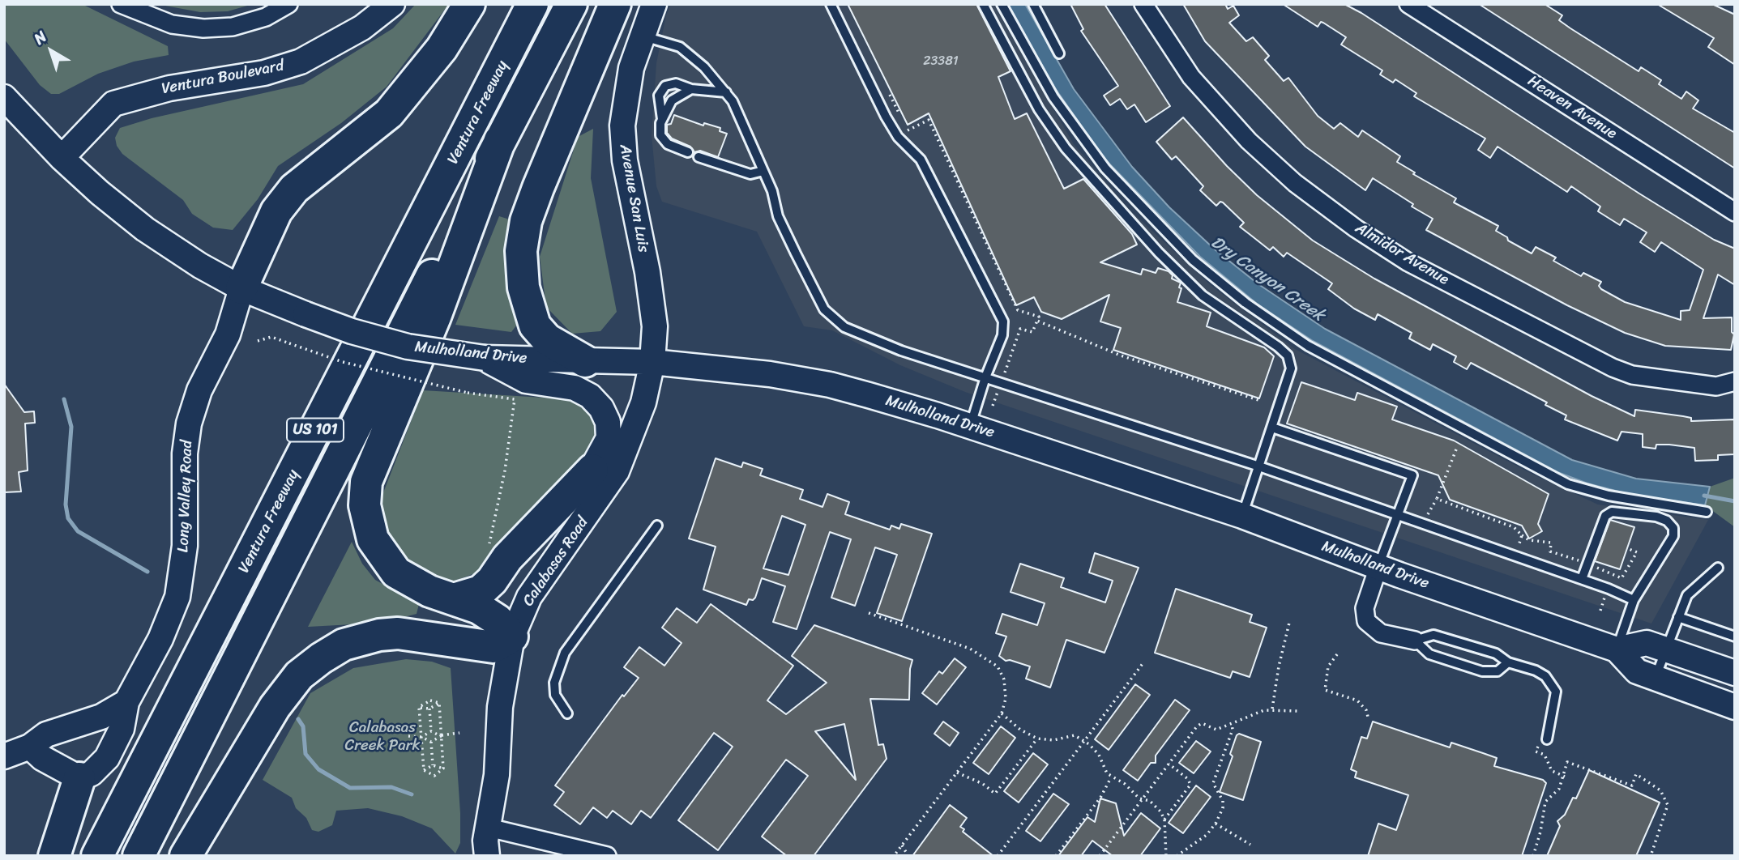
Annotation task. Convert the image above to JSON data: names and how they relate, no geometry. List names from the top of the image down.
{
  "streets": {
    "highway": ["Ventura Freeway", "US 101"],
    "main road": [
      "Ventura Boulevard",
      "Avenue San Luis",
      "Mulholland Drive",
      "Long Valley Road",
      "Calabasas Road"
    ],
    "street": ["Heaven Avenue", "Almidor Avenue"]
  },
  "crossings": [
    ["Ventura Boulevard", "Mulholland Drive"],
    ["Avenue San Luis", "Mulholland Drive"],
    ["Avenue San Luis", "Calabasas Road"],
    ["Mulholland Drive", "Long Valley Road"],
    ["Mulholland Drive", "Calabasas Road"]
  ],
  "water": ["Dry Canyon Creek"],
  "parks": ["Calabasas Creek Park"],
  "house_numbers": ["23381"],
  "north": "top left"
}
